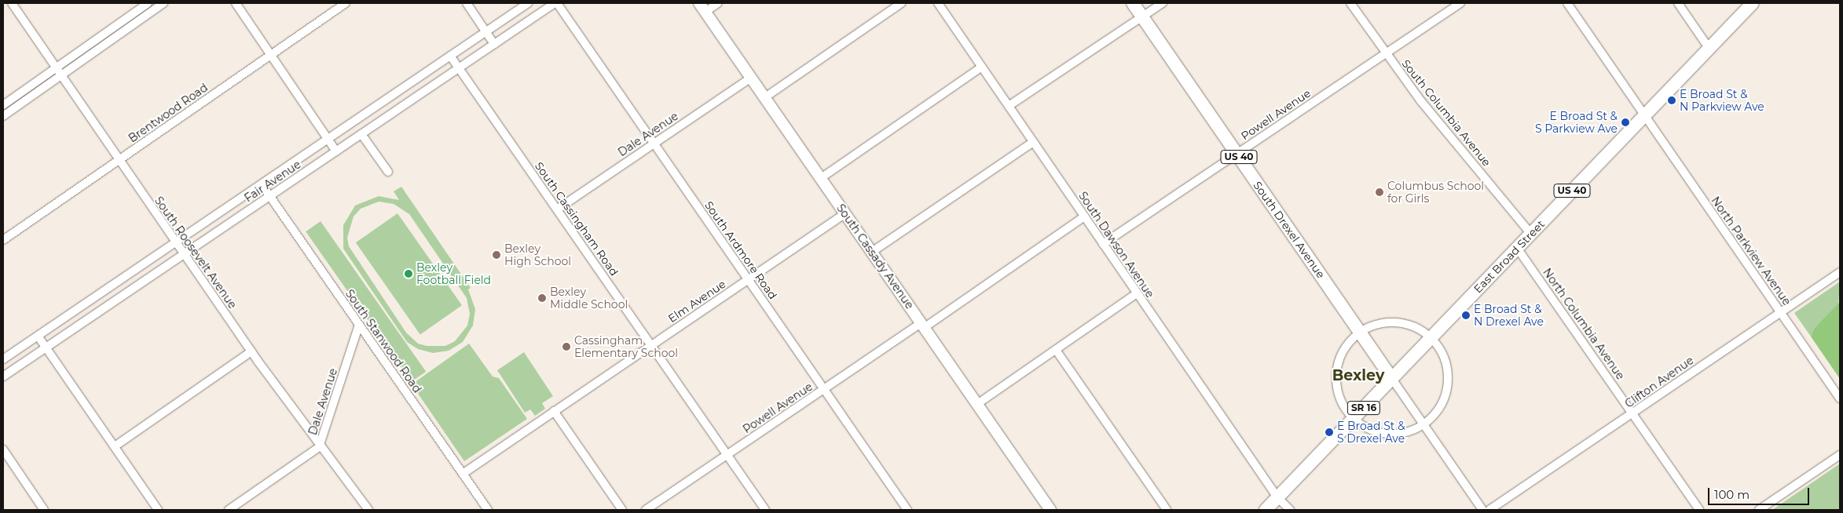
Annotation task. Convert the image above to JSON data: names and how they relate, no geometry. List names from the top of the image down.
{
  "streets": {
    "main road": [
      "US 40",
      "South Drexel Avenue",
      "East Broad Street",
      "SR 16"
    ],
    "street": [
      "Brentwood Road",
      "South Columbia Avenue",
      "Powell Avenue",
      "Dale Avenue",
      "Fair Avenue",
      "South Cassingham Road",
      "South Dawson Avenue",
      "South Ardmore Road",
      "North Parkview Avenue",
      "South Roosevelt Avenue",
      "South Cassady Avenue",
      "Elm Avenue",
      "North Columbia Avenue",
      "South Stanwood Road",
      "Clifton Avenue"
    ]
  },
  "crossings": [
    ["Brentwood Road", "South Roosevelt Avenue"],
    ["South Columbia Avenue", "Powell Avenue"],
    ["South Columbia Avenue", "East Broad Street"],
    ["Powell Avenue", "South Cassingham Road"],
    ["Powell Avenue", "South Drexel Avenue"],
    ["Powell Avenue", "South Dawson Avenue"],
    ["Powell Avenue", "South Ardmore Road"],
    ["Powell Avenue", "South Cassady Avenue"],
    ["Dale Avenue", "South Cassingham Road"],
    ["Dale Avenue", "South Ardmore Road"],
    ["Dale Avenue", "South Roosevelt Avenue"],
    ["Dale Avenue", "South Cassady Avenue"],
    ["Dale Avenue", "South Stanwood Road"],
    ["Fair Avenue", "South Cassingham Road"],
    ["Fair Avenue", "South Ardmore Road"],
    ["Fair Avenue", "South Roosevelt Avenue"],
    ["Fair Avenue", "South Stanwood Road"],
    ["South Cassingham Road", "Elm Avenue"],
    ["South Drexel Avenue", "East Broad Street"],
    ["South Dawson Avenue", "East Broad Street"],
    ["South Ardmore Road", "Elm Avenue"],
    ["North Parkview Avenue", "East Broad Street"],
    ["North Parkview Avenue", "Clifton Avenue"],
    ["South Cassady Avenue", "Elm Avenue"],
    ["East Broad Street", "North Columbia Avenue"],
    ["Elm Avenue", "South Stanwood Road"],
    ["North Columbia Avenue", "Clifton Avenue"]
  ],
  "districts": ["Bexley"],
  "places": [
    "E Broad St & N Parkview Ave",
    "E Broad St & S Parkview Ave",
    "Columbus School for Girls",
    "Bexley High School",
    "Bexley Football Field",
    "Bexley Middle School",
    "E Broad St & N Drexel Ave",
    "Cassingham Elementary School",
    "E Broad St & S Drexel Ave"
  ],
  "scale_bar": "100 m"
}
